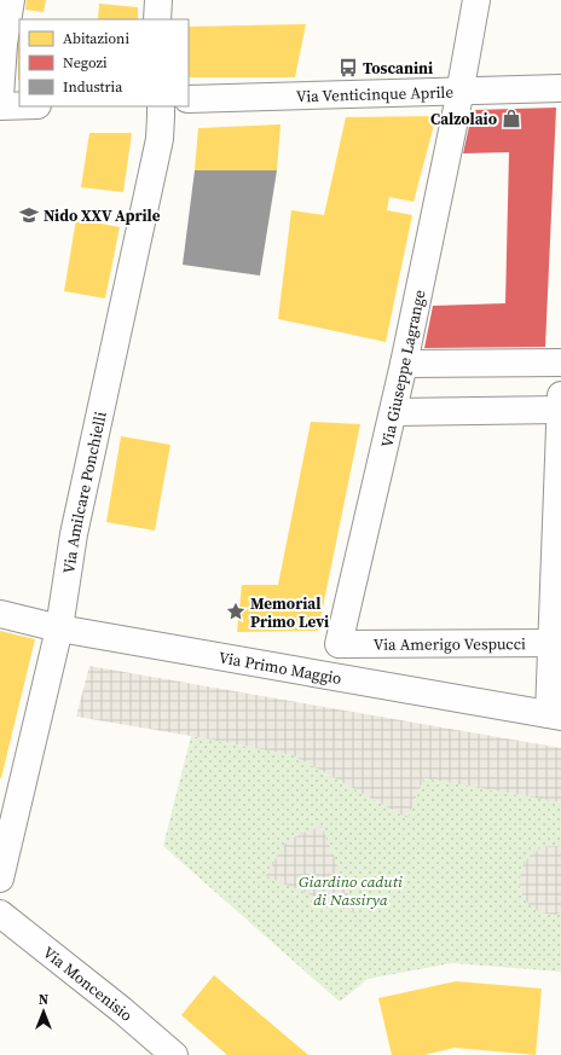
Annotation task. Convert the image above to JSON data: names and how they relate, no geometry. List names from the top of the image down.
{
  "streets": {
    "street": [
      "Via Venticinque Aprile",
      "Via Giuseppe Lagrange",
      "Via Amilcare Ponchielli",
      "Via Amerigo Vespucci",
      "Via Primo Maggio",
      "Via Moncenisio"
    ]
  },
  "crossings": [
    ["Via Venticinque Aprile", "Via Giuseppe Lagrange"],
    ["Via Giuseppe Lagrange", "Via Amerigo Vespucci"],
    ["Via Amilcare Ponchielli", "Via Primo Maggio"]
  ],
  "parks": ["Giardino caduti di Nassirya"],
  "places": {
    "bus stop": ["Toscanini"],
    "shop": ["Calzolaio"],
    "school or university": ["Nido XXV Aprile"],
    "place": ["Memorial Primo Levi"]
  },
  "legend": ["Abitazioni", "Negozi", "Industria"],
  "north": "top"
}
